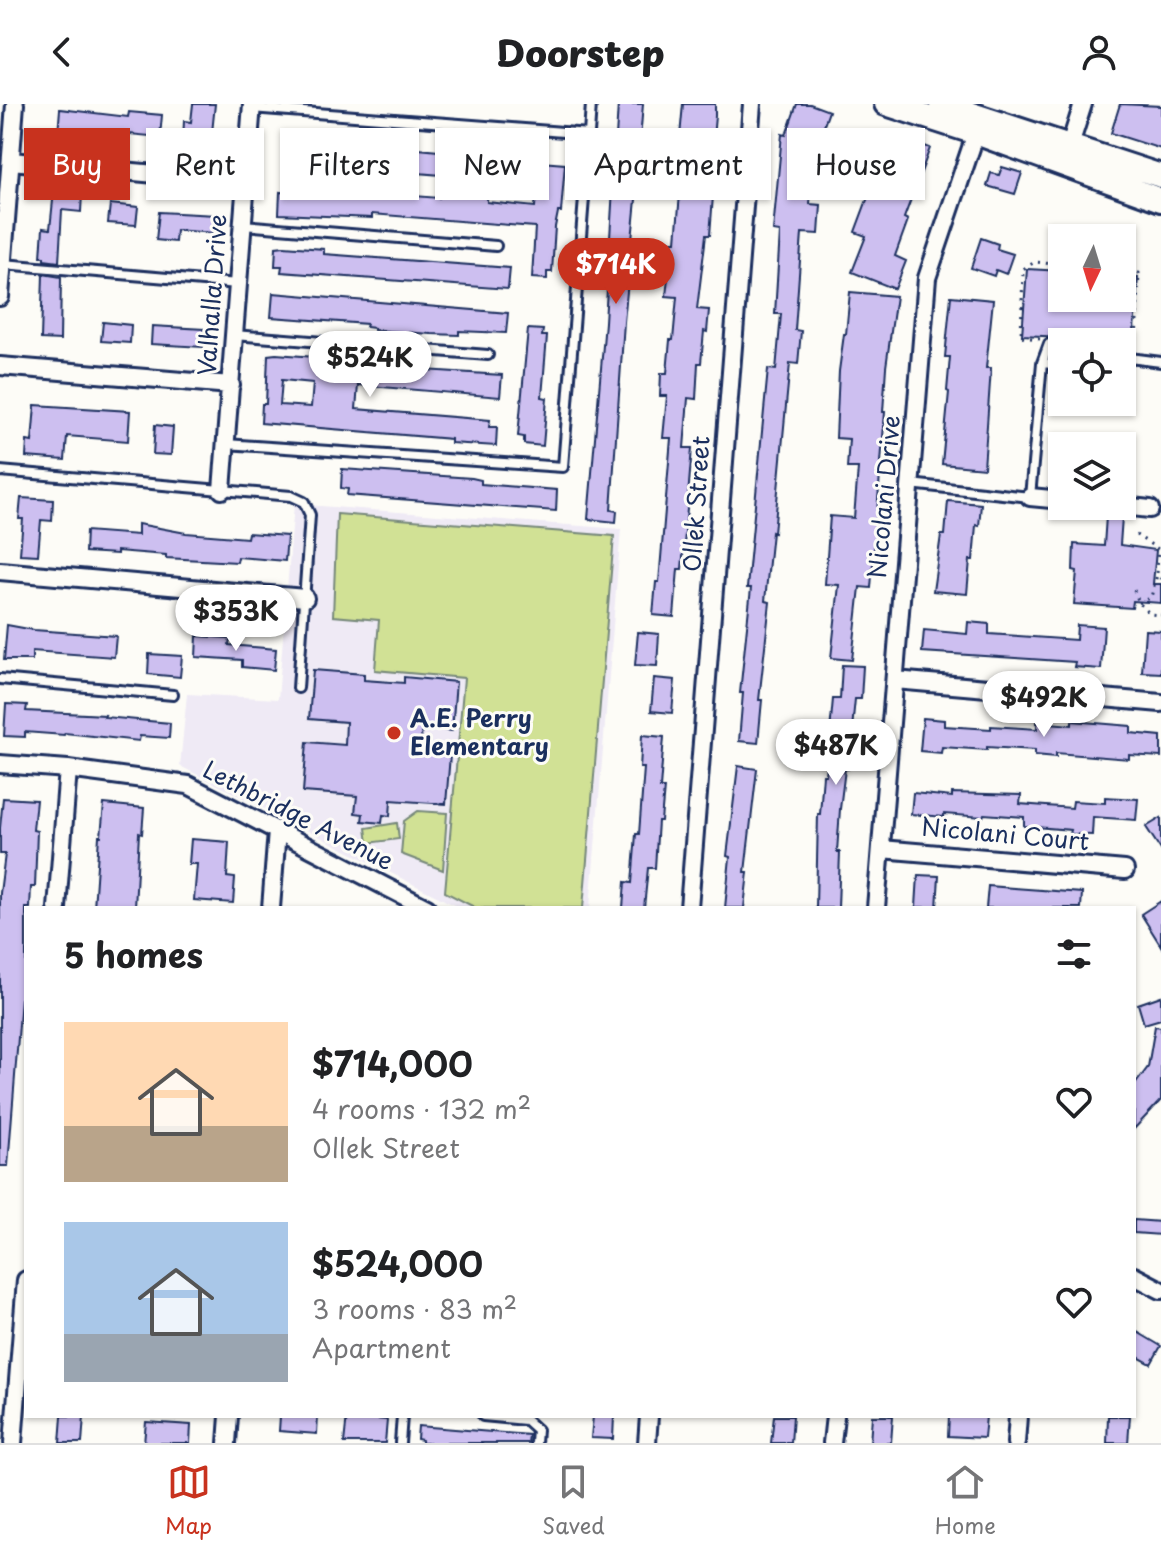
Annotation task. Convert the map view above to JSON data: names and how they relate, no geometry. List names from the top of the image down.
{
  "streets": {
    "street": [
      "Valhalla Drive",
      "Nicolani Drive",
      "Ollek Street",
      "Lethbridge Avenue",
      "Nicolani Court"
    ]
  },
  "crossings": [
    ["Nicolani Drive", "Nicolani Court"]
  ],
  "places": ["A.E. Perry Elementary"],
  "north": "bottom",
  "page": {
    "header": "Doorstep",
    "chip": [
      "Buy",
      "Rent",
      "Filters",
      "New",
      "Apartment",
      "House"
    ],
    "price": [
      "$714K",
      "$524K",
      "$353K",
      "$492K",
      "$487K"
    ],
    "heading": "5 homes",
    "list": [
      {
        "name": "$714,000",
        "note": "4 rooms · 132 m² · Ollek Street"
      },
      {
        "name": "$524,000",
        "note": "3 rooms · 83 m² · Apartment"
      }
    ],
    "tabs": ["Map", "Saved", "Home"]
  }
}
